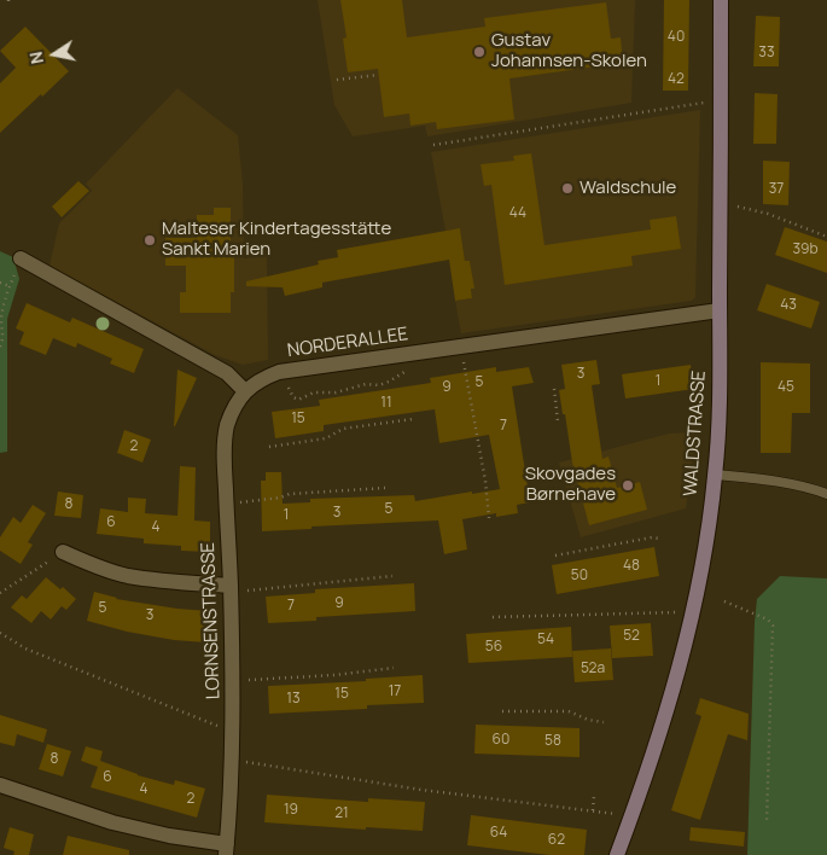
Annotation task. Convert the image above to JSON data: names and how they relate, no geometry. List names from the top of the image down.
{
  "streets": {
    "main road": ["WALDSTRASSE"],
    "street": ["NORDERALLEE", "LORNSENSTRASSE"]
  },
  "crossings": [
    ["NORDERALLEE", "WALDSTRASSE"],
    ["NORDERALLEE", "LORNSENSTRASSE"]
  ],
  "places": [
    "Gustav Johannsen-Skolen",
    "Waldschule",
    "Malteser Kindertagesstätte Sankt Marien",
    "Skovgades Børnehave"
  ],
  "house_numbers": [
    "40",
    "33",
    "42",
    "37",
    "44",
    "39b",
    "43",
    "3",
    "1",
    "5",
    "9",
    "45",
    "11",
    "15",
    "7",
    "2",
    "8",
    "5",
    "3",
    "1",
    "6",
    "4",
    "48",
    "50",
    "9",
    "7",
    "5",
    "3",
    "52",
    "54",
    "56",
    "52a",
    "17",
    "15",
    "13",
    "60",
    "58",
    "8",
    "6",
    "4",
    "2",
    "19",
    "21",
    "64",
    "62"
  ],
  "north": "left"
}
